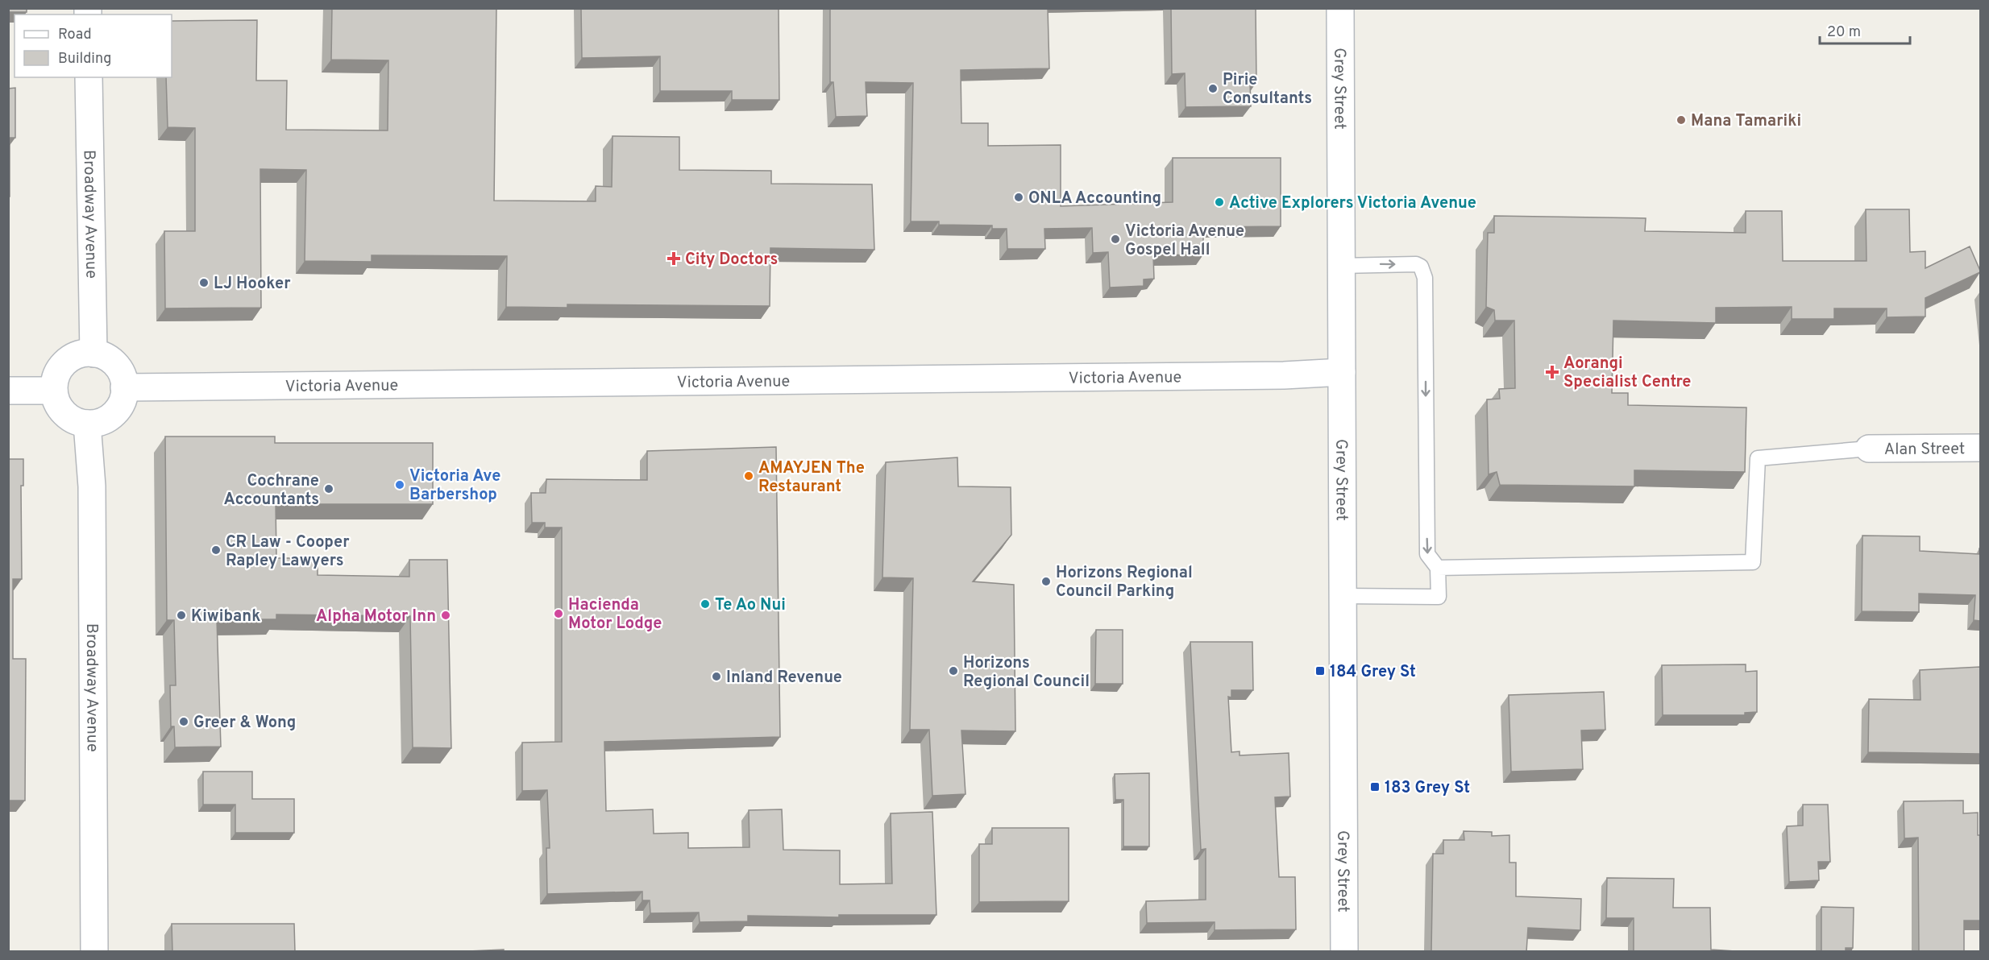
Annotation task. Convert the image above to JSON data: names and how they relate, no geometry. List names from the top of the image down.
{
  "streets": {
    "street": [
      "Grey Street",
      "Broadway Avenue",
      "Victoria Avenue",
      "Alan Street"
    ]
  },
  "crossings": [
    ["Grey Street", "Victoria Avenue"],
    ["Broadway Avenue", "Victoria Avenue"]
  ],
  "places": {
    "other": [
      "Pirie Consultants",
      "Mana Tamariki",
      "ONLA Accounting",
      "Active Explorers Victoria Avenue",
      "Victoria Avenue Gospel Hall",
      "LJ Hooker",
      "AMAYJEN The Restaurant",
      "Victoria Ave Barbershop",
      "Cochrane Accountants",
      "CR Law - Cooper Rapley Lawyers",
      "Horizons Regional Council Parking",
      "Te Ao Nui",
      "Hacienda Motor Lodge",
      "Kiwibank",
      "Alpha Motor Inn",
      "Horizons Regional Council",
      "Inland Revenue",
      "Greer & Wong"
    ],
    "health": ["City Doctors", "Aorangi Specialist Centre"],
    "transit": ["184 Grey St", "183 Grey St"]
  },
  "legend": ["Road", "Building"],
  "scale_bar": "20 m"
}
